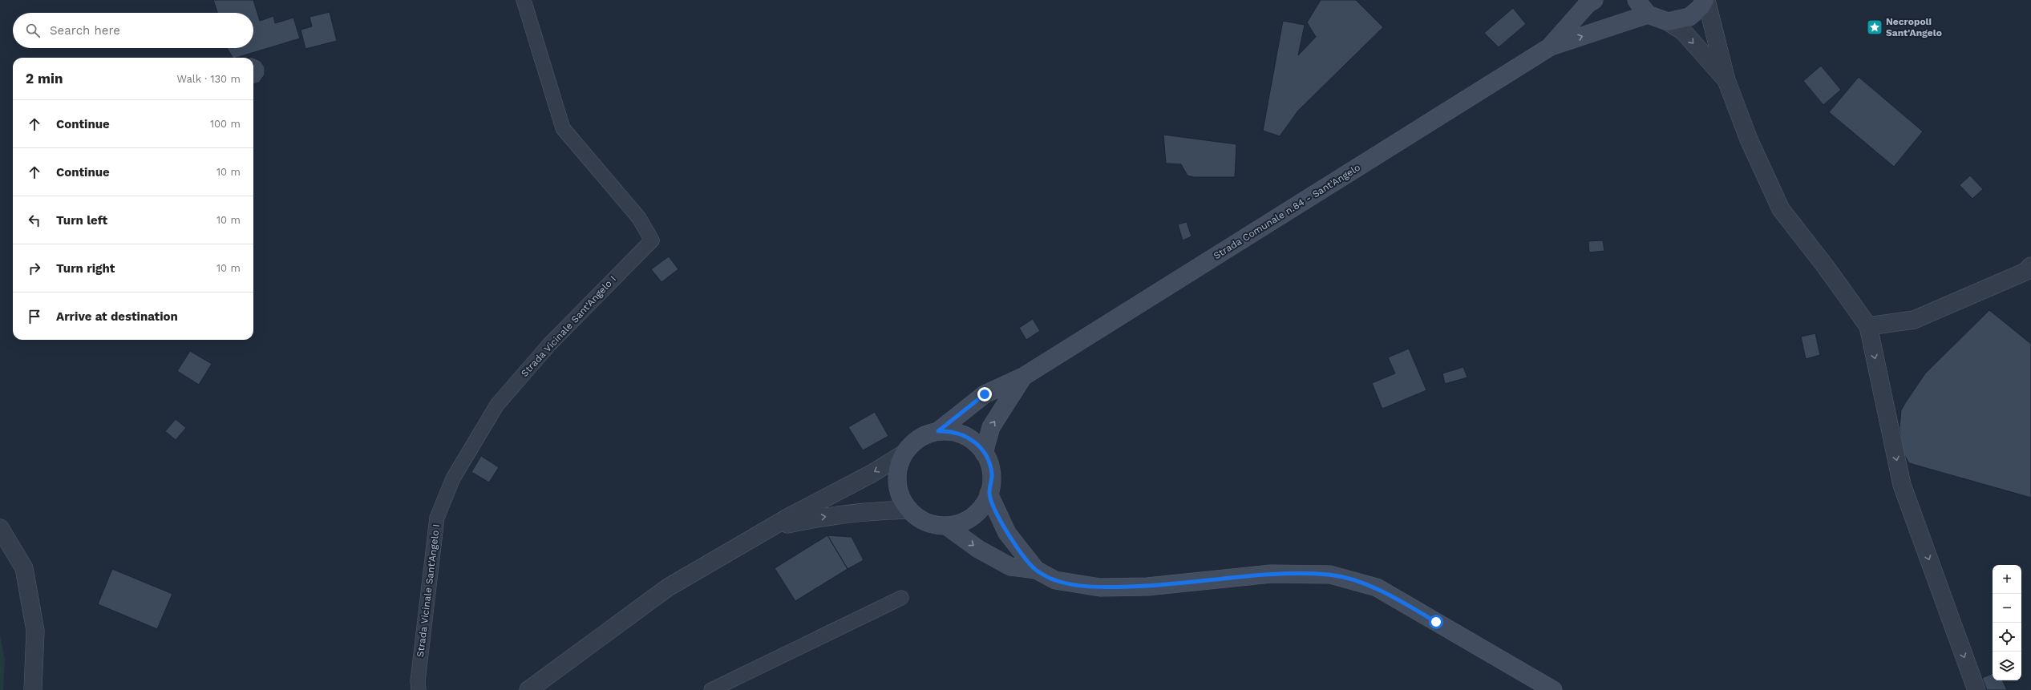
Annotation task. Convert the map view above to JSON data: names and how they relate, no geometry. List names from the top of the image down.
{
  "streets": {
    "street": ["Strada Comunale n.84 - Sant'Angelo"],
    "lane": ["Strada Vicinale Sant'Angelo I"]
  },
  "places": {
    "place": ["Necropoli Sant'Angelo"]
  },
  "page": {
    "search": "Search here",
    "heading": ["2 min", "Walk · 130 m"],
    "list": [
      ["Continue", "100 m"],
      ["Continue", "10 m"],
      ["Turn left", "10 m"],
      ["Turn right", "10 m"],
      "Arrive at destination"
    ],
    "map_buttons": ["+", "−"]
  }
}
